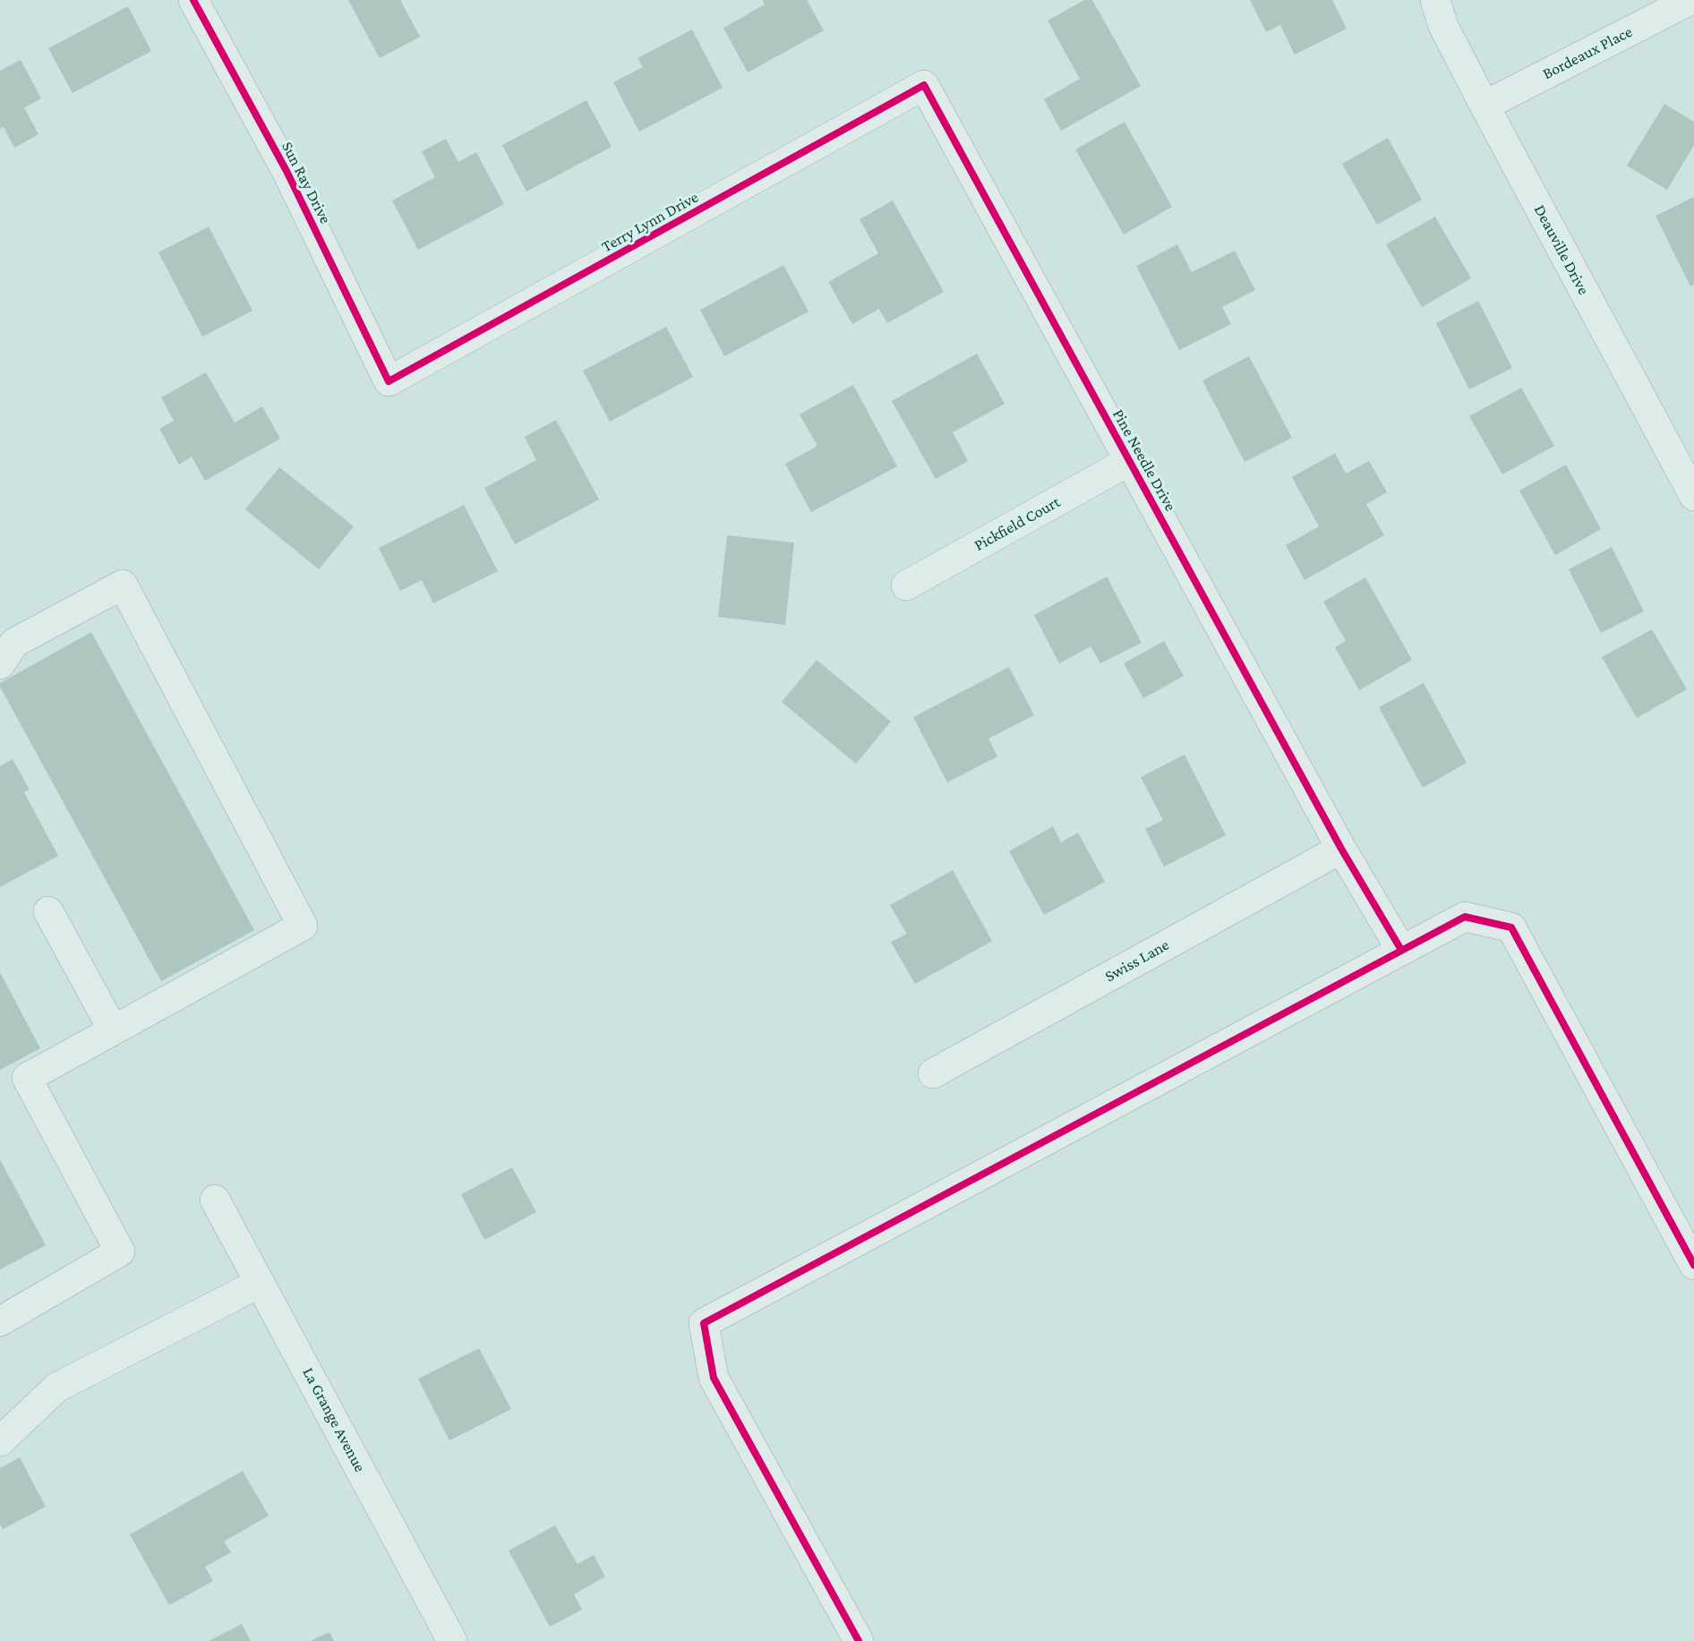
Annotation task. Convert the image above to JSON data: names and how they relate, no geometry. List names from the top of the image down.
{
  "streets": {
    "street": [
      "Bordeaux Place",
      "Sun Ray Drive",
      "Terry Lynn Drive",
      "Deauville Drive",
      "Pine Needle Drive",
      "Pickfield Court",
      "Swiss Lane",
      "La Grange Avenue"
    ]
  },
  "crossings": [
    ["Bordeaux Place", "Deauville Drive"],
    ["Sun Ray Drive", "Terry Lynn Drive"],
    ["Terry Lynn Drive", "Pine Needle Drive"],
    ["Pine Needle Drive", "Pickfield Court"],
    ["Pine Needle Drive", "Swiss Lane"]
  ]
}
